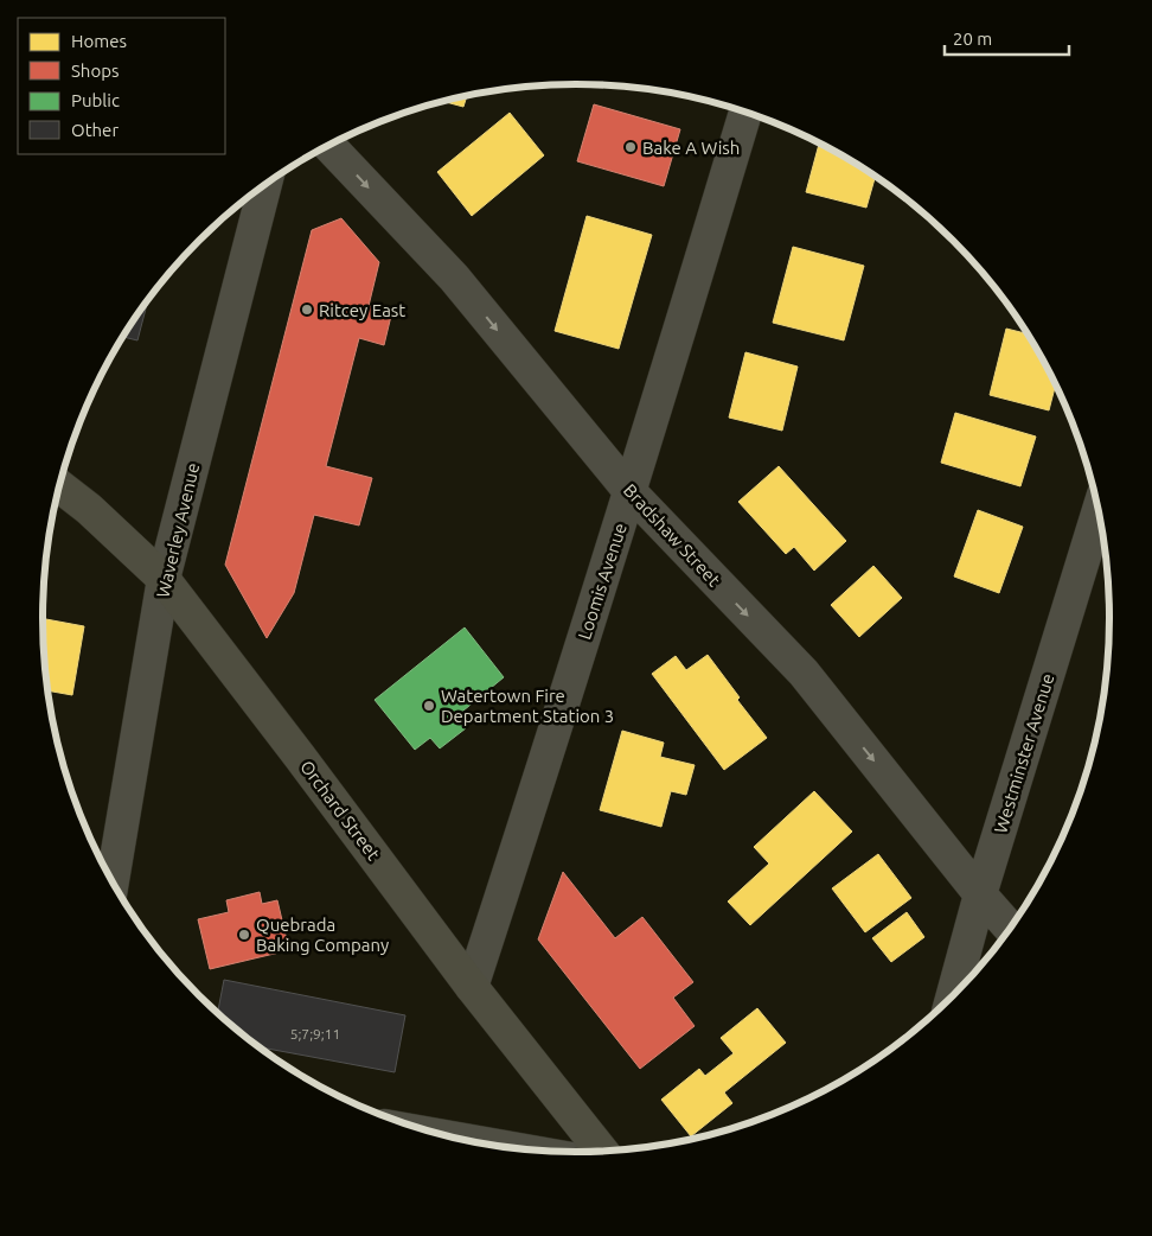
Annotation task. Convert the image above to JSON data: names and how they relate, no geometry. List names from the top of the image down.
{
  "streets": {
    "main road": ["Orchard Street"],
    "street": [
      "Waverley Avenue",
      "Bradshaw Street",
      "Loomis Avenue",
      "Westminster Avenue"
    ]
  },
  "crossings": [
    ["Waverley Avenue", "Orchard Street"],
    ["Bradshaw Street", "Loomis Avenue"],
    ["Bradshaw Street", "Westminster Avenue"],
    ["Loomis Avenue", "Orchard Street"]
  ],
  "one_way": ["Bradshaw Street"],
  "places": [
    "Bake A Wish",
    "Ritcey East",
    "Watertown Fire Department Station 3",
    "Quebrada Baking Company"
  ],
  "house_numbers": ["5;7;9;11"],
  "legend": [
    "Homes",
    "Shops",
    "Public",
    "Other"
  ],
  "scale_bar": "20 m"
}
